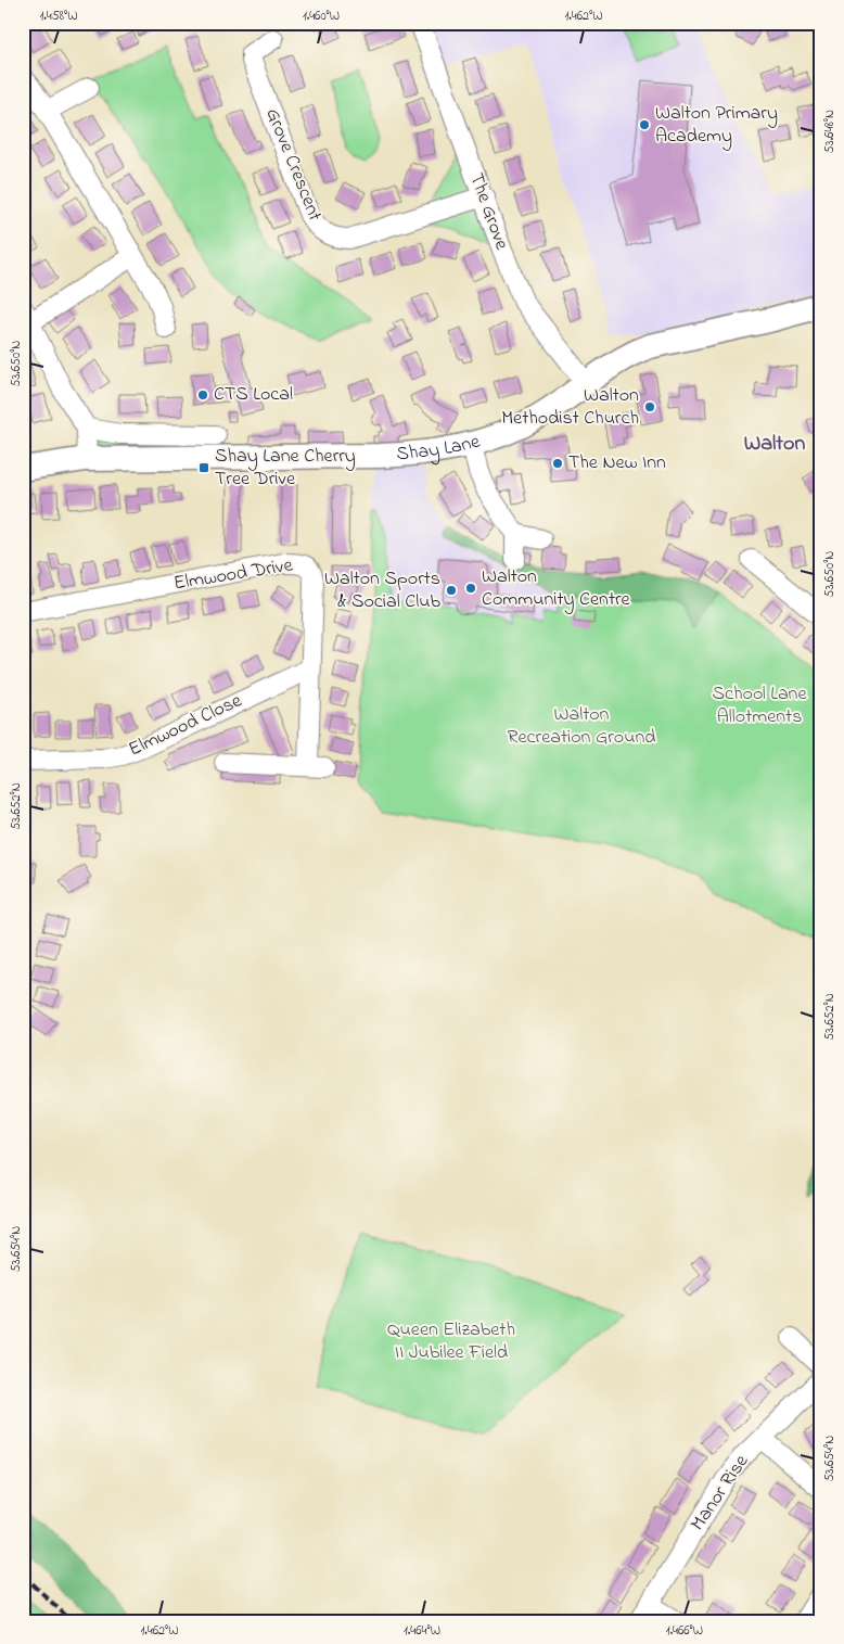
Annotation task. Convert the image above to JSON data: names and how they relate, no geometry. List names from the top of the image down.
{
  "streets": {
    "main road": ["Shay Lane"],
    "street": [
      "Grove Crescent",
      "The Grove",
      "Elmwood Drive",
      "Elmwood Close",
      "Manor Rise"
    ]
  },
  "crossings": [
    ["Grove Crescent", "The Grove"],
    ["The Grove", "Shay Lane"],
    ["Elmwood Drive", "Elmwood Close"]
  ],
  "districts": ["Walton"],
  "parks": ["School Lane Allotments", "Walton Recreation Ground", "Queen Elizabeth II Jubilee Field"],
  "places": {
    "other": [
      "Walton Primary Academy",
      "CTS Local",
      "Walton Methodist Church",
      "The New Inn",
      "Walton Community Centre",
      "Walton Sports & Social Club"
    ],
    "transit": ["Shay Lane Cherry Tree Drive"]
  },
  "coordinates": [
    "1.458°W",
    "1.460°W",
    "1.462°W",
    "53.648°N",
    "53.650°N",
    "53.652°N",
    "53.654°N",
    "1.464°W",
    "1.466°W"
  ]
}
